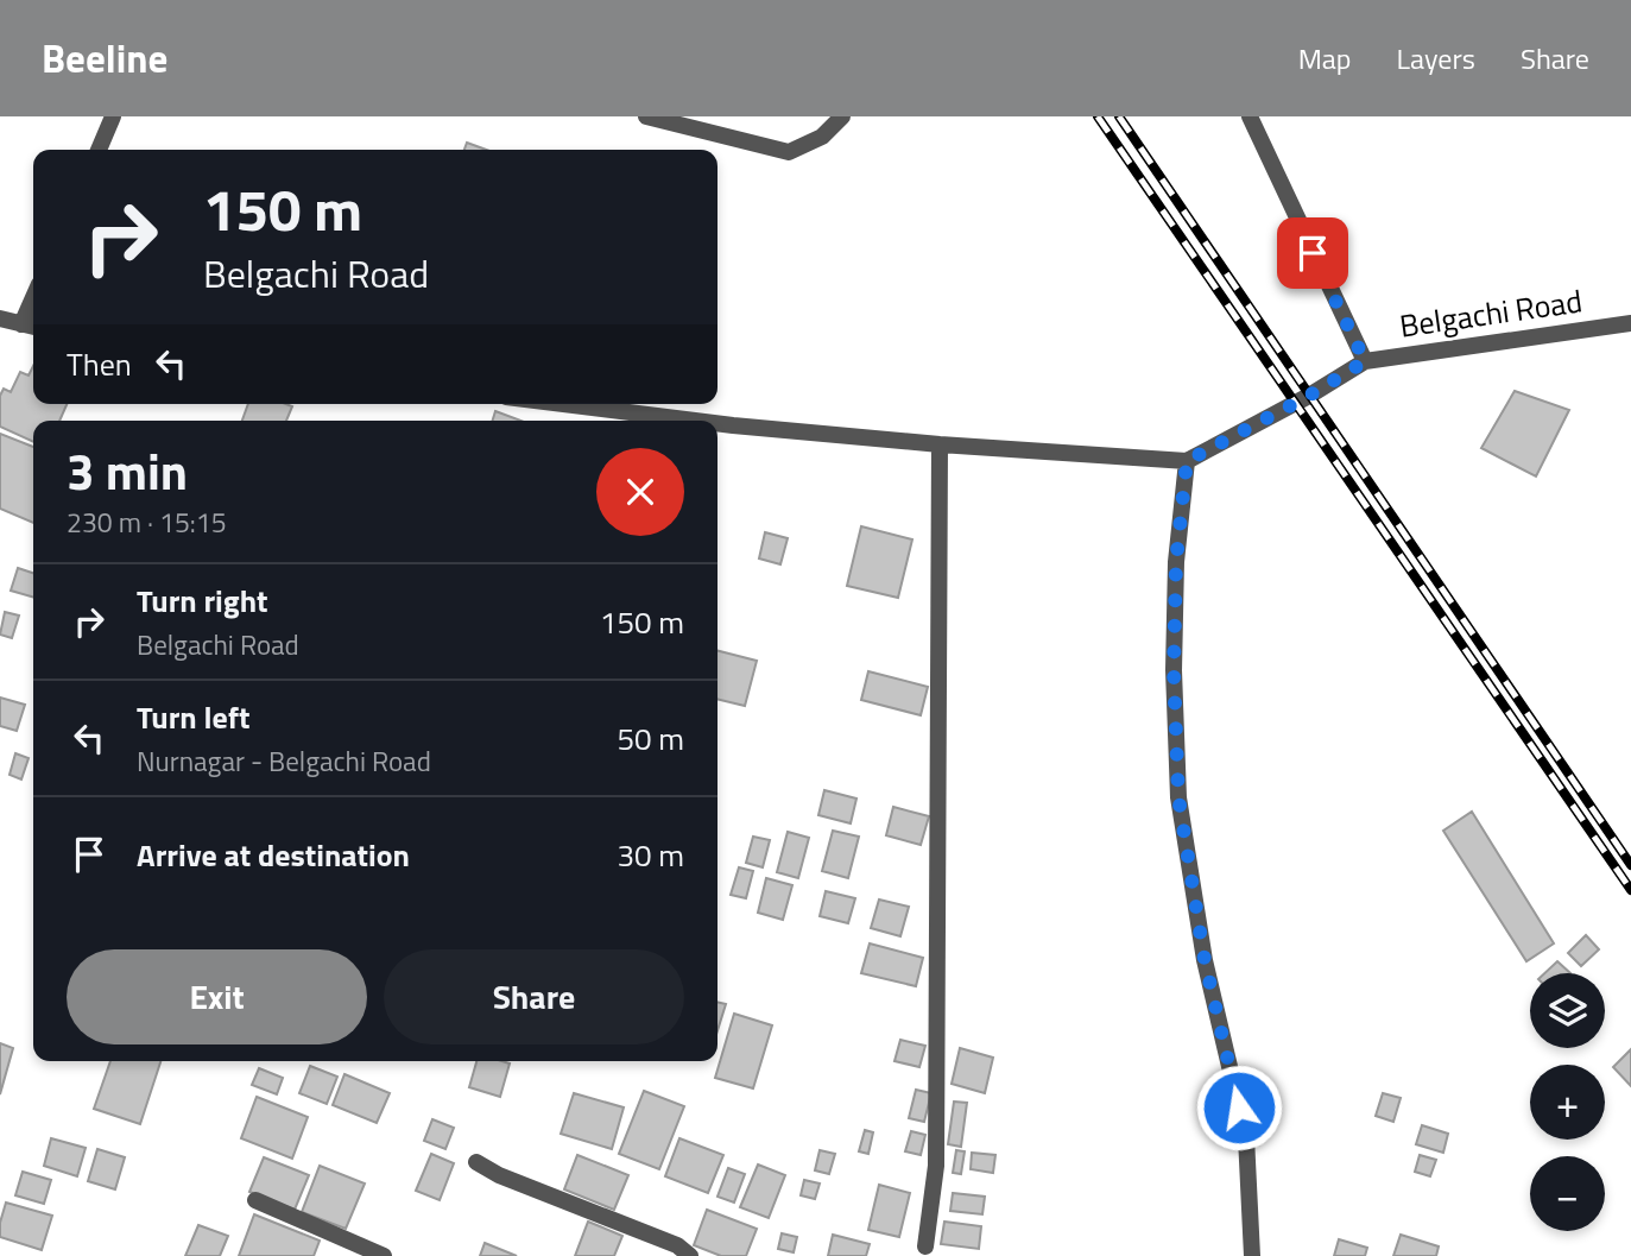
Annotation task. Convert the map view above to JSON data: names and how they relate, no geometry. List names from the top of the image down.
{
  "streets": {
    "street": ["Belgachi Road"]
  },
  "page": {
    "header": "Beeline",
    "nav": ["Map", "Layers", "Share"],
    "turn": ["150 m", "Belgachi Road"],
    "then": "Then",
    "heading": ["3 min", "230 m · 15:15"],
    "list": [
      {
        "name": "Turn right",
        "note": "Belgachi Road",
        "value": "150 m"
      },
      {
        "name": "Turn left",
        "note": "Nurnagar - Belgachi Road",
        "value": "50 m"
      },
      {
        "name": "Arrive at destination",
        "value": "30 m"
      }
    ],
    "buttons": ["Exit", "Share"],
    "map_buttons": ["+", "−"]
  }
}
